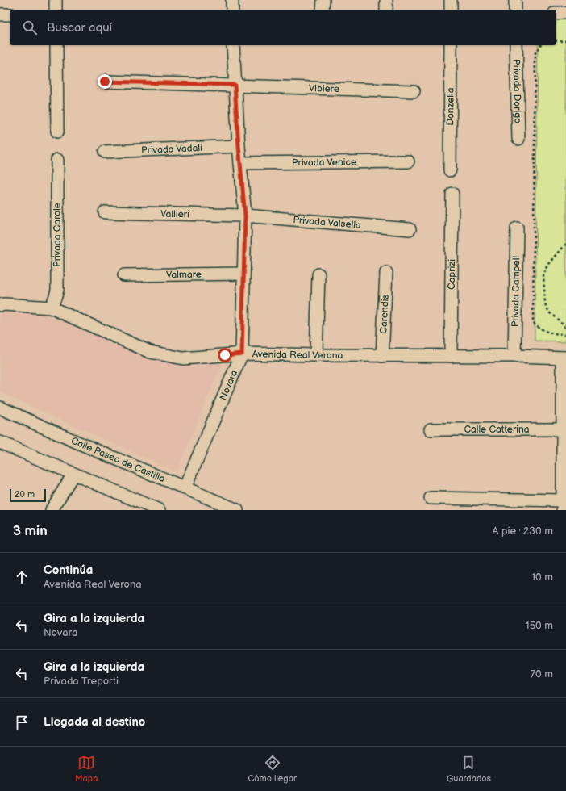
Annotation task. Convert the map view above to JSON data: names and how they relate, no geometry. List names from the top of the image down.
{
  "streets": {
    "street": [
      "Vibiere",
      "Privada Dorigo",
      "Donzelia",
      "Privada Vadali",
      "Privada Venice",
      "Vallieri",
      "Privada Valsella",
      "Privada Carole",
      "Valmare",
      "Caprizi",
      "Privada Campeli",
      "Carendis",
      "Avenida Real Verona",
      "Novara",
      "Calle Catterina",
      "Calle Paseo de Castilla"
    ]
  },
  "crossings": [
    ["Vibiere", "Novara"],
    ["Privada Vadali", "Novara"],
    ["Privada Venice", "Novara"],
    ["Vallieri", "Privada Valsella"],
    ["Vallieri", "Novara"],
    ["Privada Valsella", "Novara"],
    ["Privada Carole", "Avenida Real Verona"],
    ["Valmare", "Novara"],
    ["Caprizi", "Avenida Real Verona"],
    ["Privada Campeli", "Avenida Real Verona"],
    ["Carendis", "Avenida Real Verona"],
    ["Avenida Real Verona", "Novara"],
    ["Novara", "Calle Paseo de Castilla"]
  ],
  "scale_bar": "20 m",
  "page": {
    "search": "Buscar aquí",
    "scale": "20 m",
    "heading": ["3 min", "A pie · 230 m"],
    "list": [
      ["Continúa", "Avenida Real Verona", "10 m"],
      ["Gira a la izquierda", "Novara", "150 m"],
      ["Gira a la izquierda", "Privada Treporti", "70 m"],
      "Llegada al destino"
    ],
    "nav": ["Mapa", "Cómo llegar", "Guardados"]
  }
}
